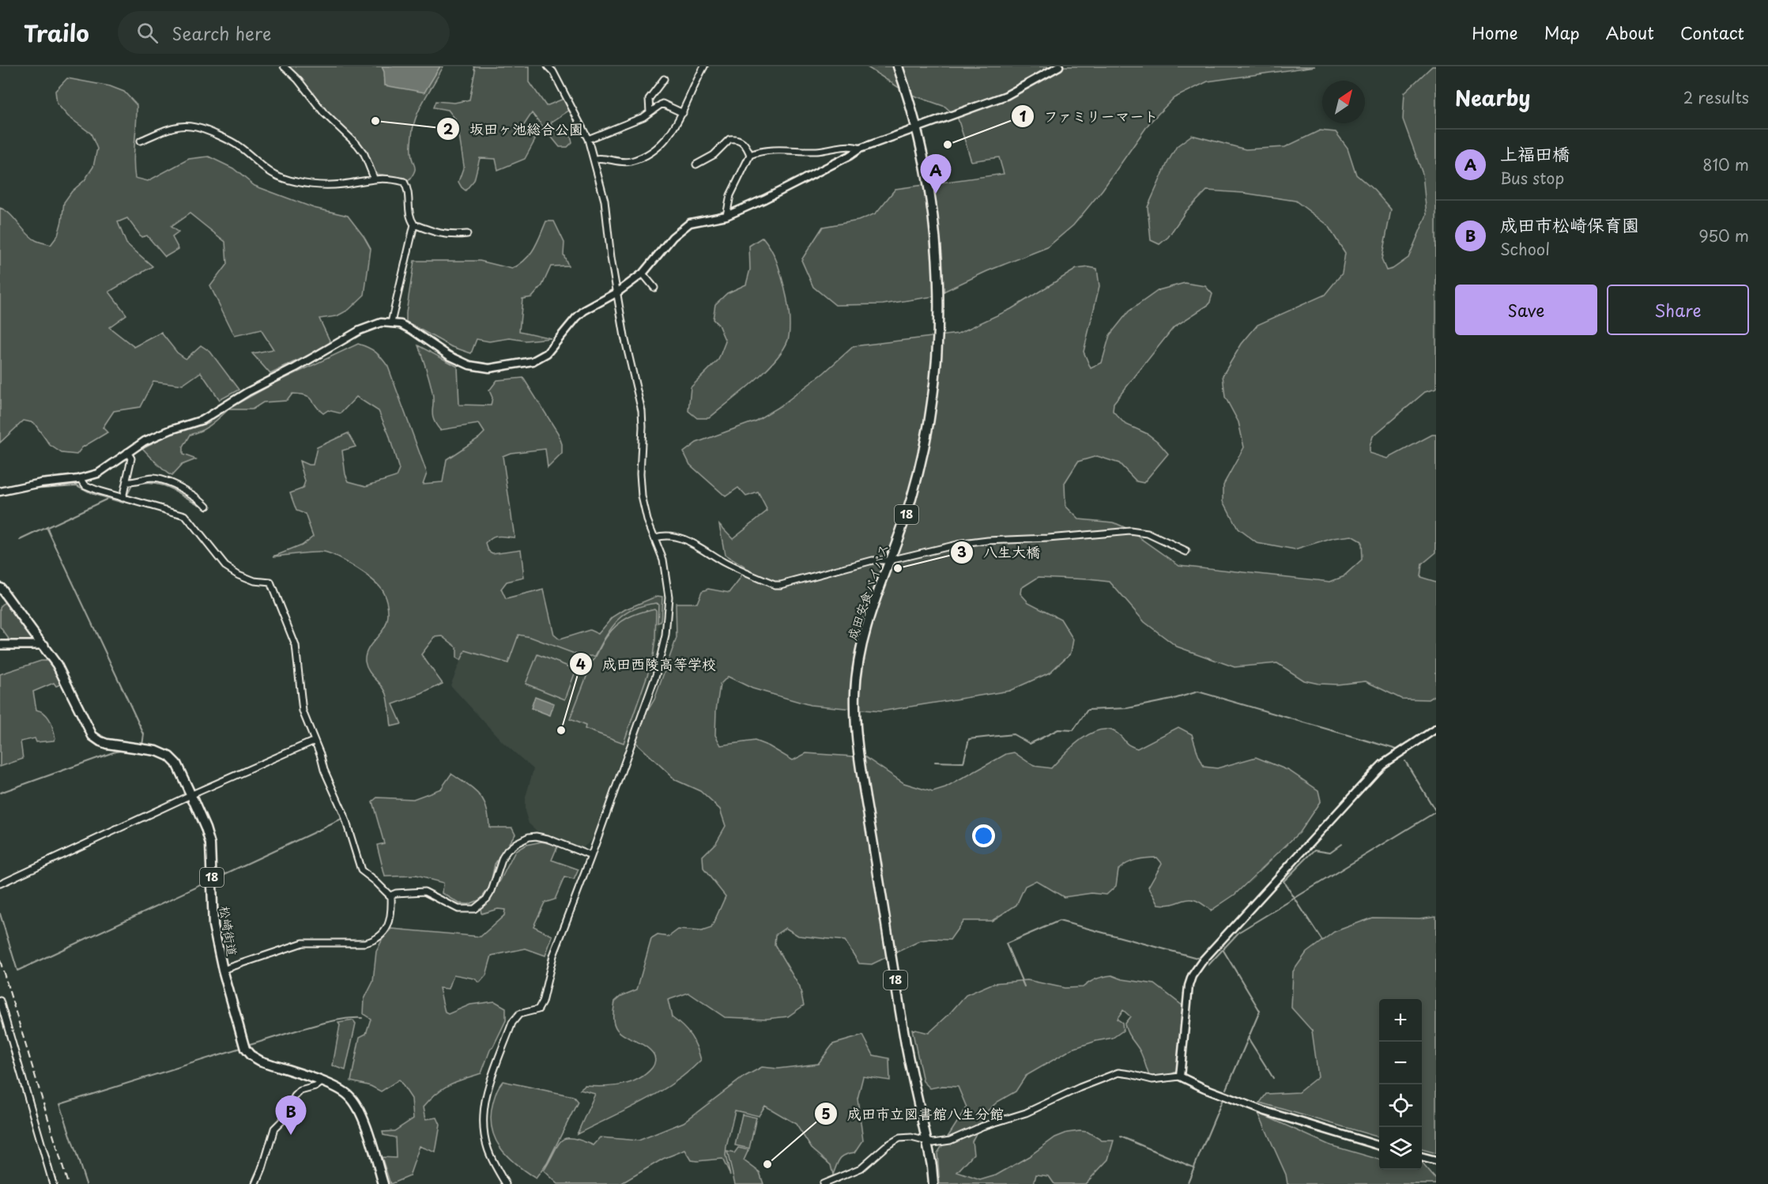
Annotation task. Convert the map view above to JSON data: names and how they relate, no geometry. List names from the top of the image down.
{
  "streets": {
    "main road": ["18", "成田安食バイパス", "松崎街道"]
  },
  "places": [
    "坂田ヶ池総合公園",
    "ファミリーマート",
    "八生大橋",
    "成田西陵高等学校",
    "成田市立図書館八生分館"
  ],
  "north": "top right",
  "page": {
    "header": "Trailo",
    "search": "Search here",
    "nav": [
      "Home",
      "Map",
      "About",
      "Contact"
    ],
    "heading": ["Nearby", "2 results"],
    "list": [
      {
        "mark": "A",
        "name": "上福田橋",
        "note": "Bus stop",
        "value": "810 m"
      },
      {
        "mark": "B",
        "name": "成田市松崎保育園",
        "note": "School",
        "value": "950 m"
      }
    ],
    "pins": ["A", "B"],
    "buttons": ["Save", "Share"],
    "map_buttons": ["+", "−"]
  }
}
